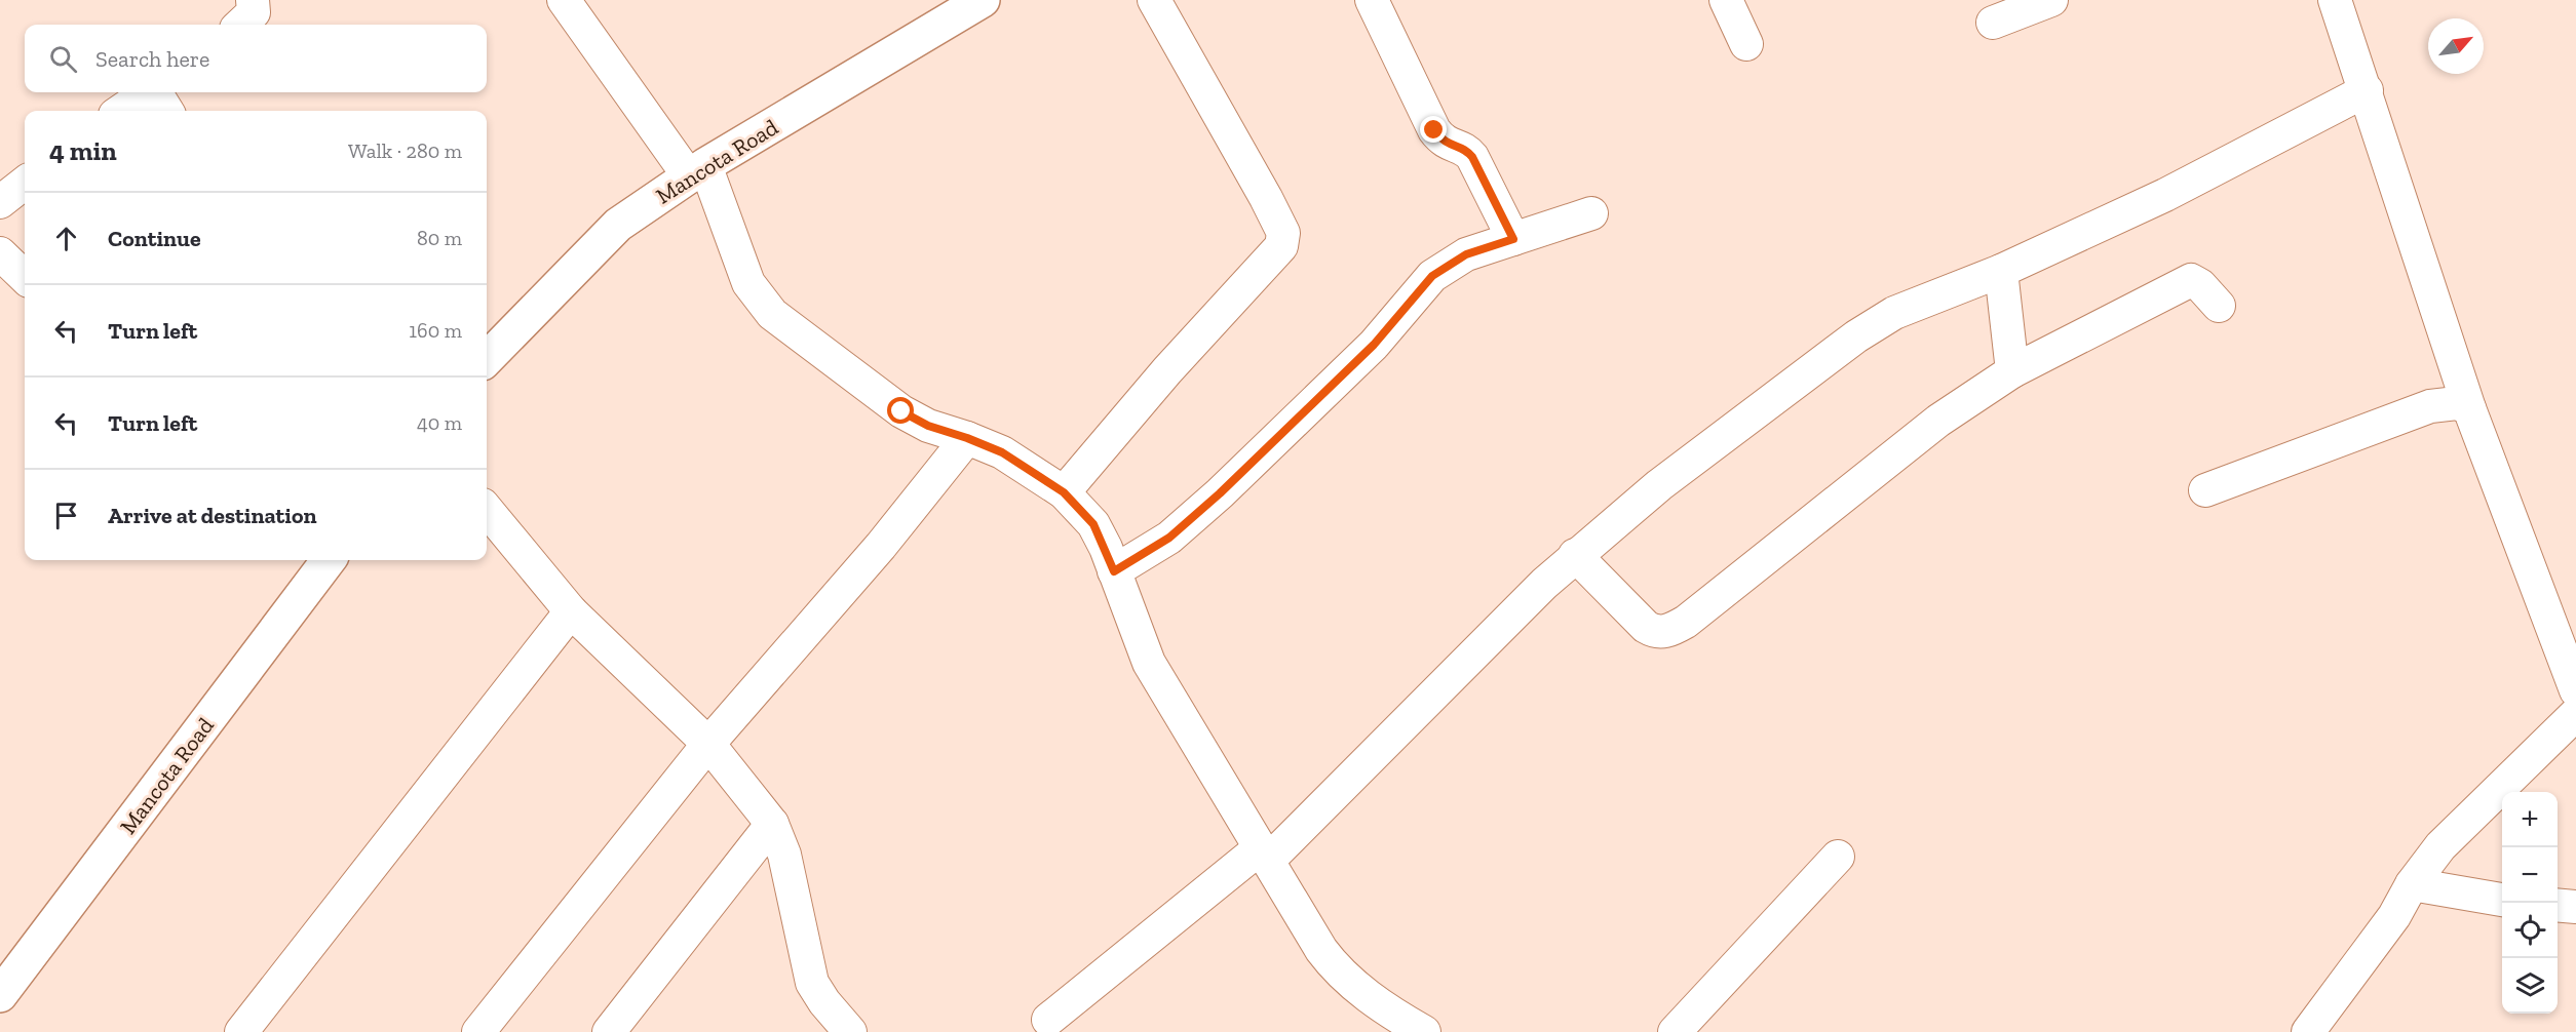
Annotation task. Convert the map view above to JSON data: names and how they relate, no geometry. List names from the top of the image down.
{
  "streets": {
    "main road": ["Mancota Road"]
  },
  "north": "top right",
  "page": {
    "search": "Search here",
    "heading": ["4 min", "Walk · 280 m"],
    "list": [
      ["Continue", "80 m"],
      ["Turn left", "160 m"],
      ["Turn left", "40 m"],
      "Arrive at destination"
    ],
    "map_buttons": ["+", "−"]
  }
}
